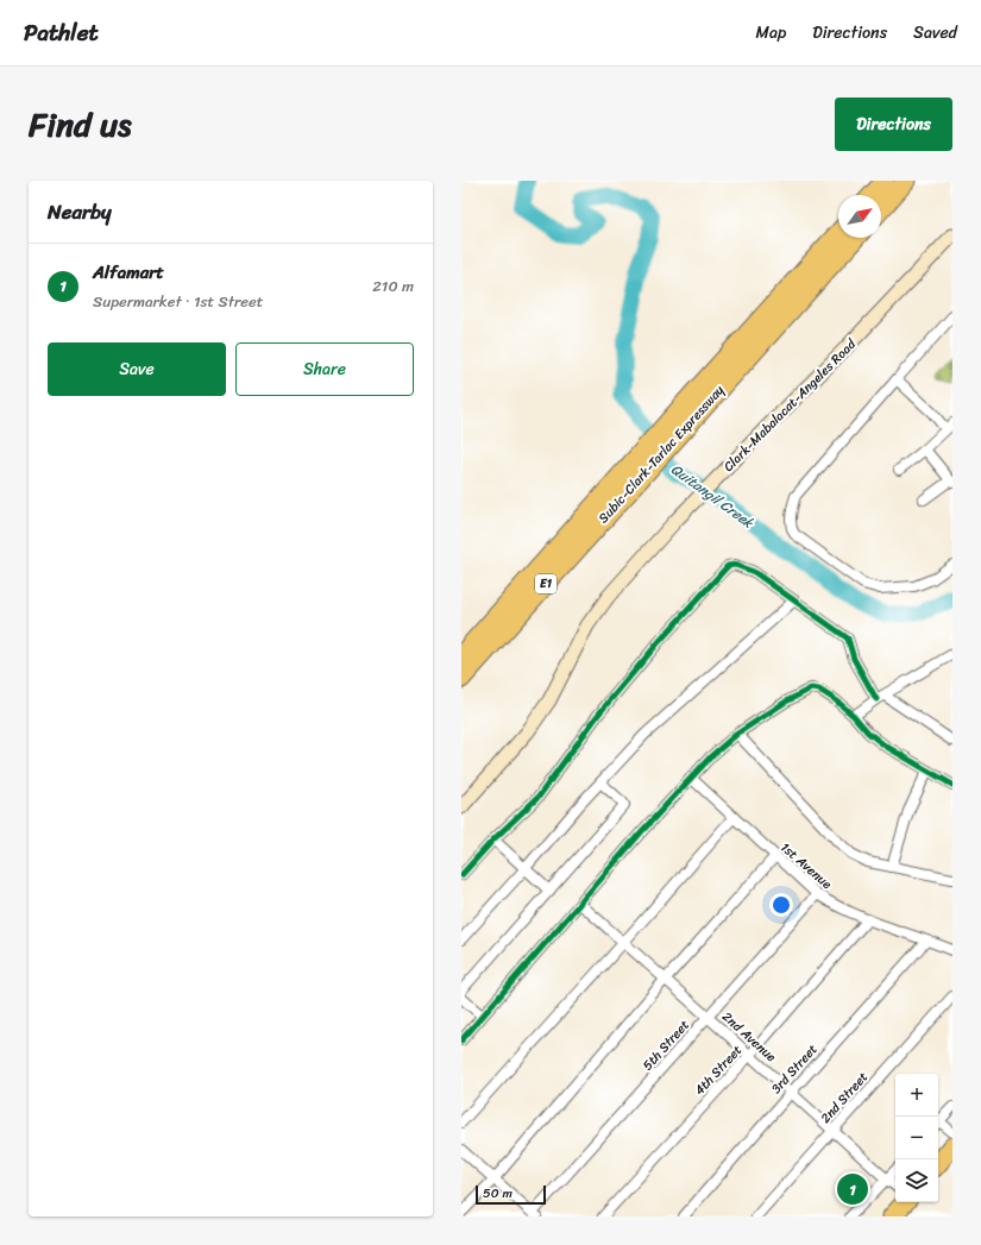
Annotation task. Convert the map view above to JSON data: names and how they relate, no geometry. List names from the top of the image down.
{
  "streets": {
    "highway": ["Subic-Clark-Tarlac Expressway", "E1"],
    "main road": ["Clark-Mabalacat-Angeles Road"],
    "street": [
      "1st Avenue",
      "2nd Avenue",
      "5th Street",
      "3rd Street",
      "4th Street",
      "2nd Street"
    ]
  },
  "crossings": [
    ["1st Avenue", "5th Street"],
    ["1st Avenue", "3rd Street"],
    ["1st Avenue", "4th Street"],
    ["2nd Avenue", "5th Street"],
    ["2nd Avenue", "3rd Street"],
    ["2nd Avenue", "4th Street"],
    ["2nd Avenue", "2nd Street"]
  ],
  "water": ["Quitangil Creek"],
  "scale_bar": "50 m",
  "north": "top right",
  "page": {
    "header": "Pathlet",
    "nav": ["Map", "Directions", "Saved"],
    "title": "Find us",
    "buttons": [
      "Directions",
      ["Save", "Share"]
    ],
    "heading": "Nearby",
    "list": [
      {
        "mark": "1",
        "name": "Alfamart",
        "note": "Supermarket · 1st Street",
        "value": "210 m"
      }
    ],
    "map_buttons": ["+", "−"],
    "pins": "1",
    "scale": "50 m"
  }
}
